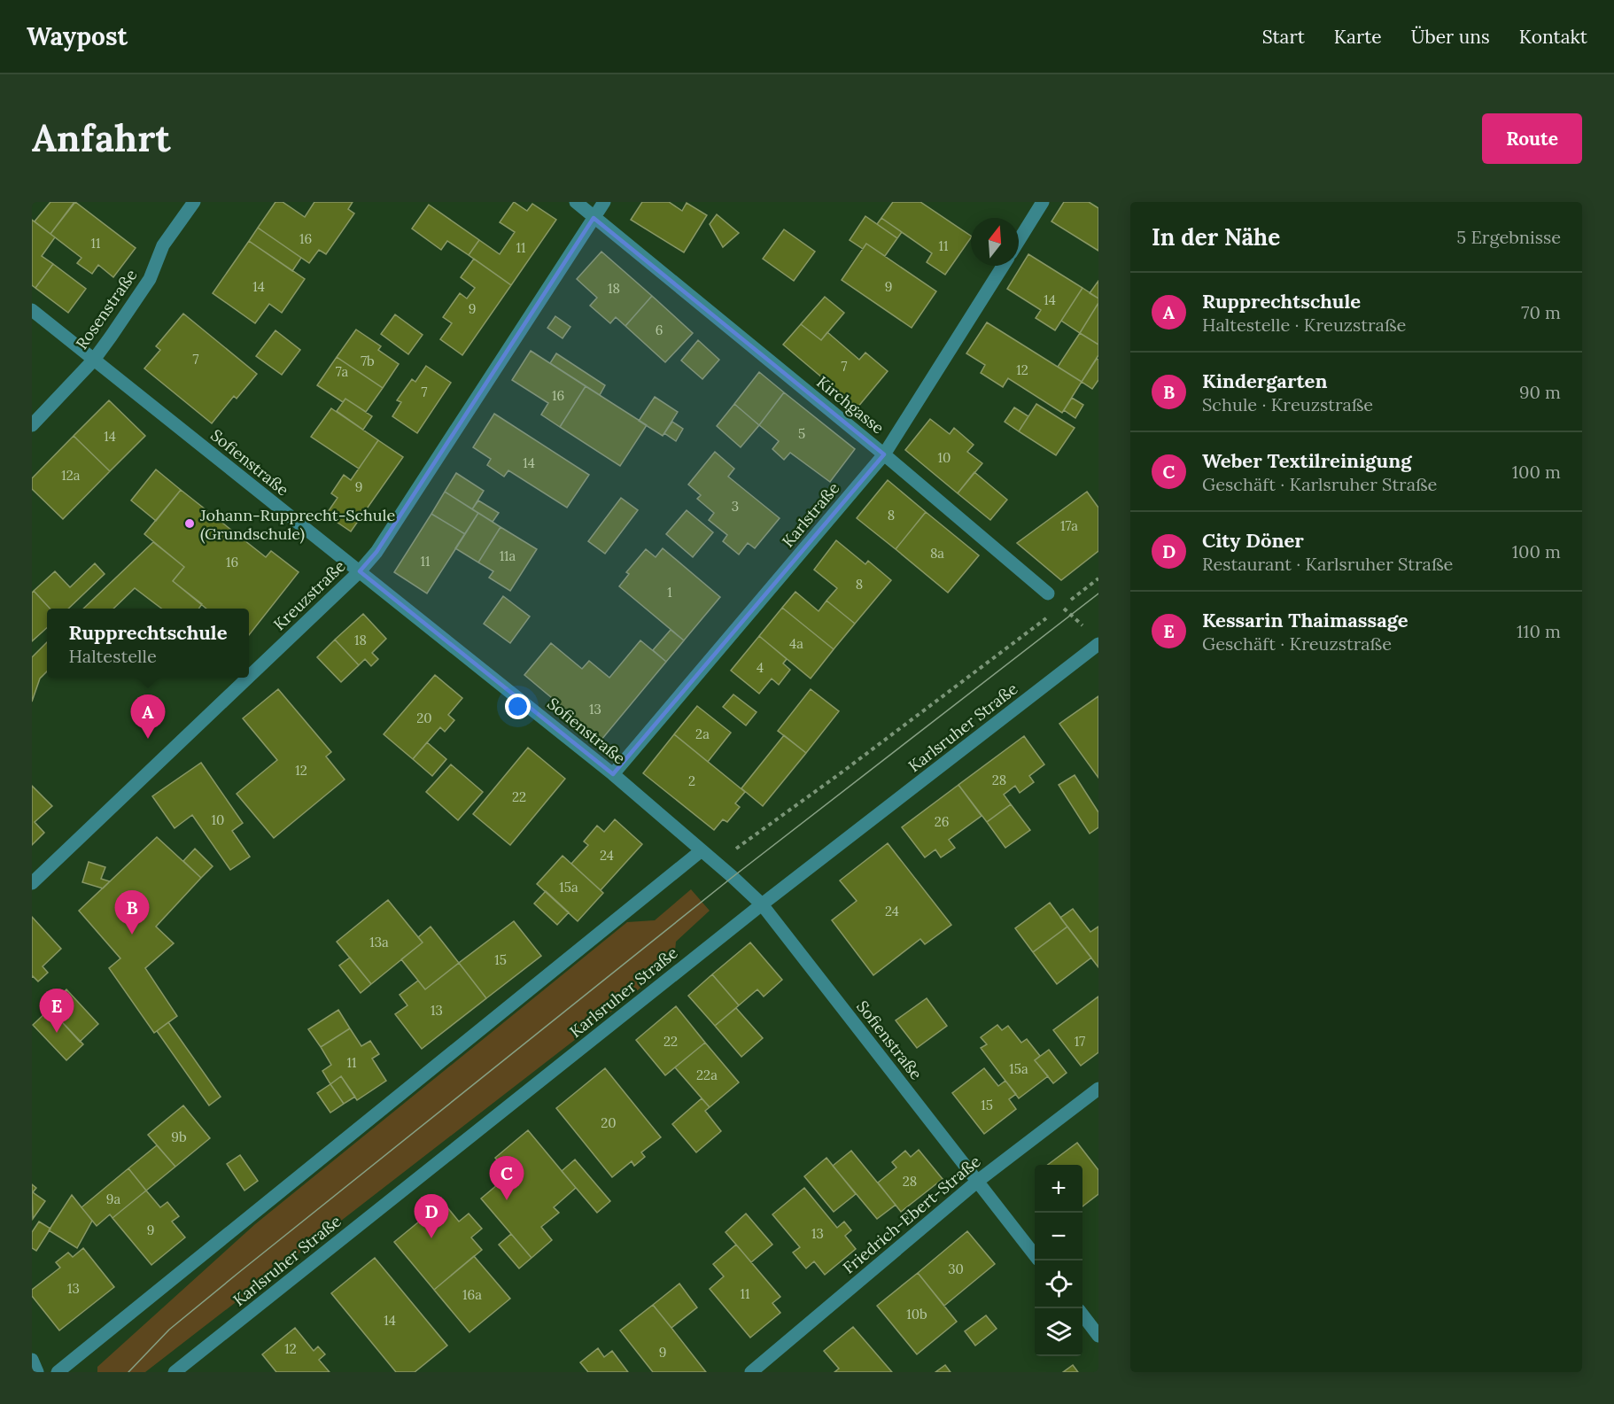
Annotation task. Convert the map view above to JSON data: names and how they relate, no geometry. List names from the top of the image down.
{
  "streets": {
    "street": [
      "Rosenstraße",
      "Kirchgasse",
      "Sofienstraße",
      "Karlstraße",
      "Kreuzstraße",
      "Karlsruher Straße",
      "Friedrich-Ebert-Straße"
    ]
  },
  "crossings": [
    ["Rosenstraße", "Sofienstraße"],
    ["Kirchgasse", "Karlstraße"],
    ["Kirchgasse", "Kreuzstraße"],
    ["Sofienstraße", "Karlstraße"],
    ["Sofienstraße", "Kreuzstraße"],
    ["Sofienstraße", "Karlsruher Straße"],
    ["Sofienstraße", "Friedrich-Ebert-Straße"]
  ],
  "places": ["Johann-Rupprecht-Schule (Grundschule)"],
  "house_numbers": [
    "16",
    "11",
    "11",
    "11",
    "14",
    "9",
    "18",
    "14",
    "9",
    "6",
    "7",
    "7b",
    "7",
    "12",
    "7a",
    "7",
    "16",
    "5",
    "14",
    "10",
    "14",
    "12a",
    "9",
    "3",
    "8",
    "17a",
    "8a",
    "11a",
    "11",
    "16",
    "8",
    "1",
    "18",
    "4a",
    "4",
    "13",
    "20",
    "2a",
    "12",
    "28",
    "2",
    "22",
    "10",
    "26",
    "24",
    "15a",
    "24",
    "13a",
    "15",
    "13",
    "22",
    "17",
    "11",
    "15a",
    "22a",
    "15",
    "20",
    "9b",
    "28",
    "9a",
    "9",
    "13",
    "30",
    "13",
    "11",
    "16a",
    "10b",
    "14",
    "12",
    "9"
  ],
  "north": "top",
  "page": {
    "header": "Waypost",
    "nav": [
      "Start",
      "Karte",
      "Über uns",
      "Kontakt"
    ],
    "buttons": "Route",
    "title": "Anfahrt",
    "heading": ["In der Nähe", "5 Ergebnisse"],
    "list": [
      {
        "mark": "A",
        "name": "Rupprechtschule",
        "note": "Haltestelle · Kreuzstraße",
        "value": "70 m"
      },
      {
        "mark": "B",
        "name": "Kindergarten",
        "note": "Schule · Kreuzstraße",
        "value": "90 m"
      },
      {
        "mark": "C",
        "name": "Weber Textilreinigung",
        "note": "Geschäft · Karlsruher Straße",
        "value": "100 m"
      },
      {
        "mark": "D",
        "name": "City Döner",
        "note": "Restaurant · Karlsruher Straße",
        "value": "100 m"
      },
      {
        "mark": "E",
        "name": "Kessarin Thaimassage",
        "note": "Geschäft · Kreuzstraße",
        "value": "110 m"
      }
    ],
    "popup": ["Rupprechtschule", "Haltestelle"],
    "pins": [
      "A",
      "B",
      "E",
      "C",
      "D"
    ],
    "map_buttons": ["+", "−"]
  }
}
